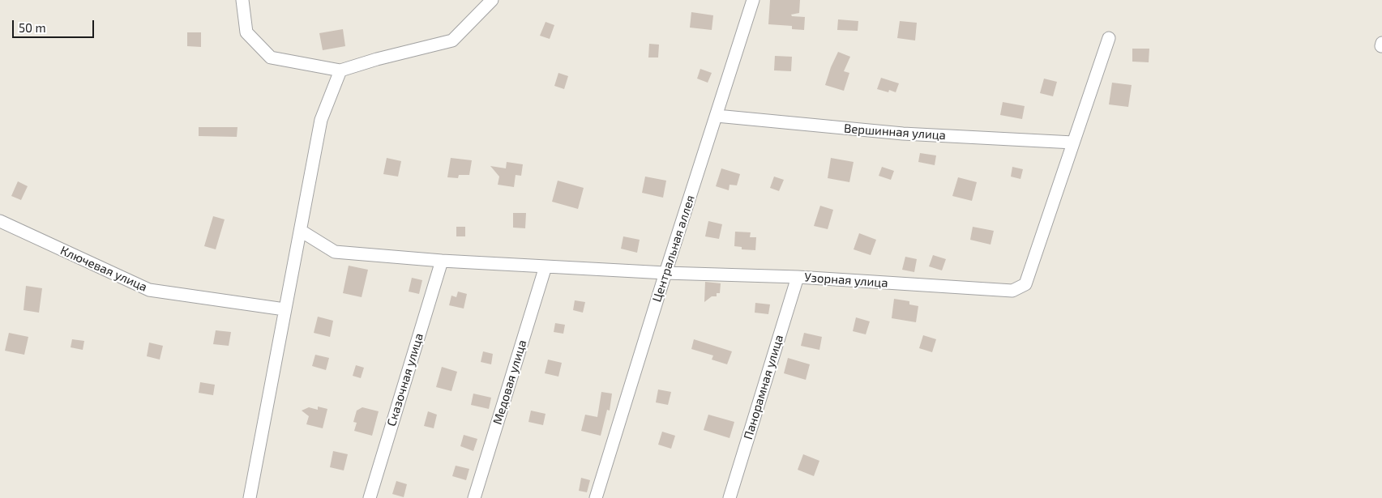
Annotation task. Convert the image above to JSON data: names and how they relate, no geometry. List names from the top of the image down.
{
  "streets": {
    "street": [
      "Вершинная улица",
      "Центральная аллея",
      "Ключевая улица",
      "Узорная улица",
      "Сказочная улица",
      "Медовая улица",
      "Панорамная улица"
    ]
  },
  "crossings": [
    ["Вершинная улица", "Центральная аллея"],
    ["Вершинная улица", "Узорная улица"],
    ["Центральная аллея", "Узорная улица"],
    ["Узорная улица", "Сказочная улица"],
    ["Узорная улица", "Медовая улица"],
    ["Узорная улица", "Панорамная улица"]
  ],
  "scale_bar": "50 m"
}
